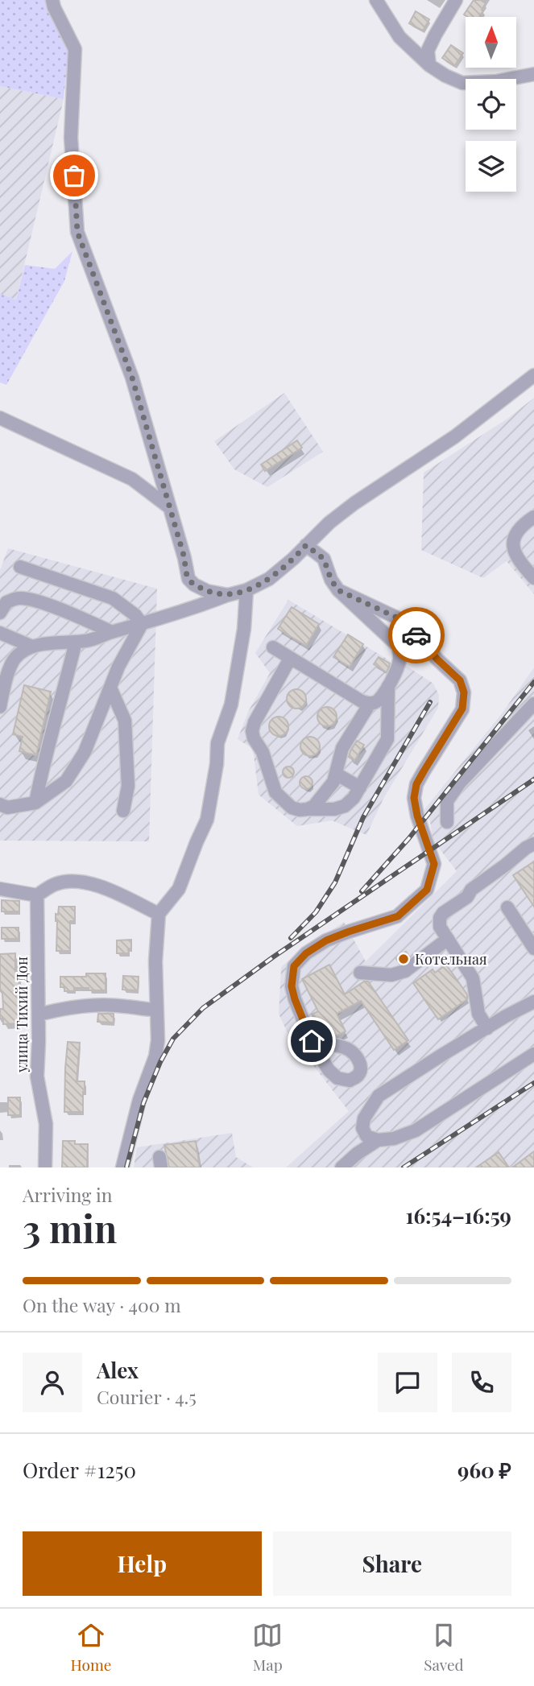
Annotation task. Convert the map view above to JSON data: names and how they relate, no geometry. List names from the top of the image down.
{
  "streets": {
    "street": ["улица Тихий Дон"]
  },
  "places": ["Котельная"],
  "north": "top",
  "page": {
    "heading": ["3 min", "Arriving in", "16:54–16:59"],
    "panel": [
      "Alex",
      "Courier · 4.5",
      "Order #1250",
      "960 ₽"
    ],
    "bar": "On the way · 400 m",
    "buttons": ["Help", "Share"],
    "tabs": ["Home", "Map", "Saved"]
  }
}
